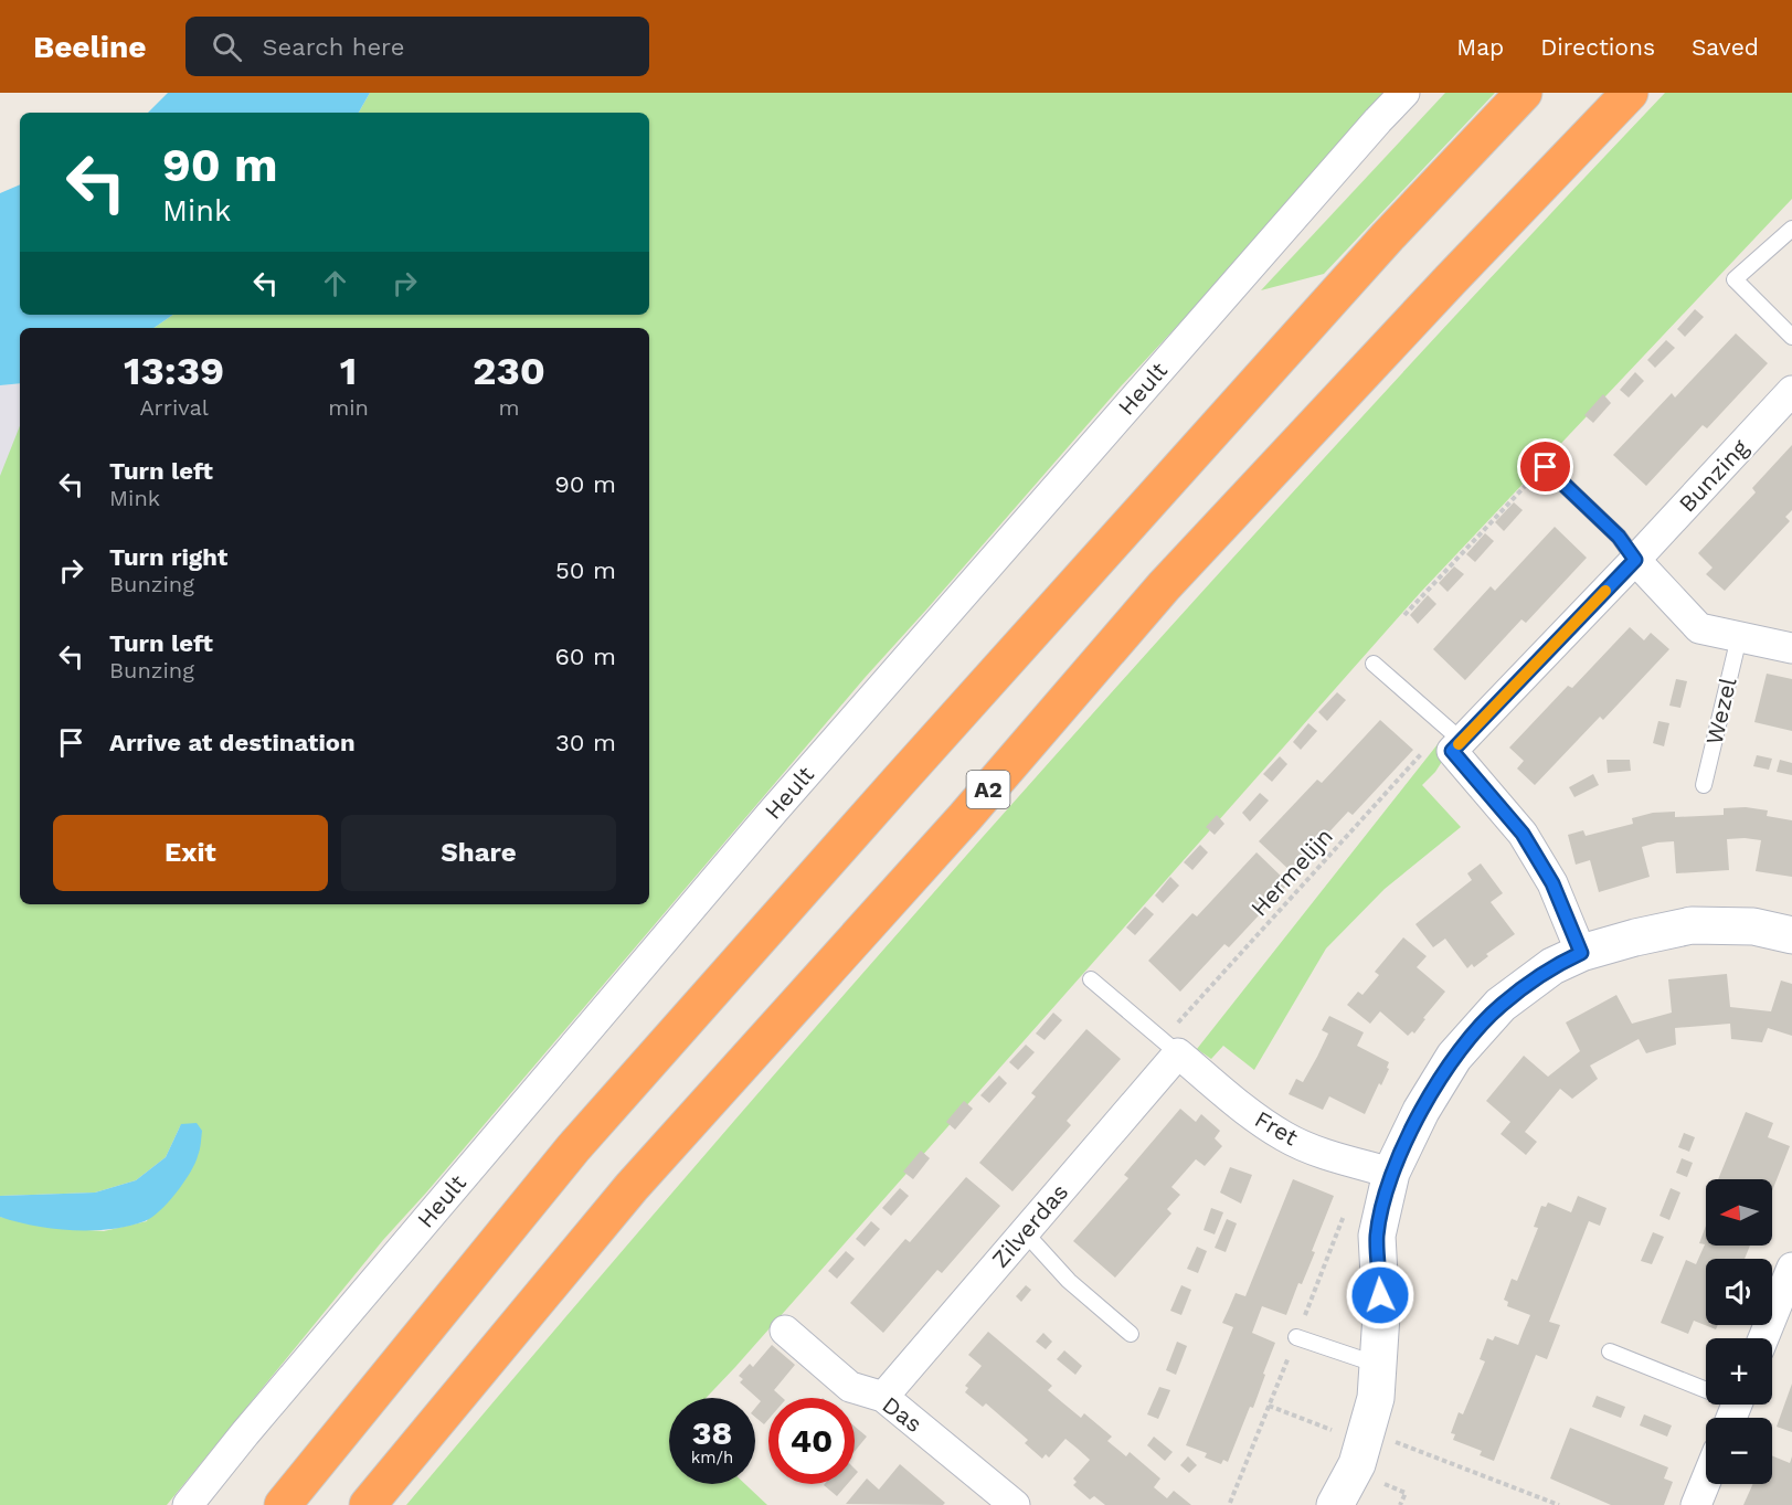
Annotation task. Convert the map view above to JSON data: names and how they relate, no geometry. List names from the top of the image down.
{
  "streets": {
    "highway": ["A2"],
    "street": [
      "Heult",
      "Bunzing",
      "Fret",
      "Zilverdas",
      "Das"
    ],
    "lane": ["Wezel"],
    "path": ["Hermelijn"]
  },
  "crossings": [
    ["Bunzing", "Hermelijn"],
    ["Hermelijn", "Fret"],
    ["Hermelijn", "Zilverdas"],
    ["Fret", "Zilverdas"],
    ["Zilverdas", "Das"]
  ],
  "north": "left",
  "page": {
    "header": "Beeline",
    "search": "Search here",
    "nav": ["Map", "Directions", "Saved"],
    "turn": ["90 m", "Mink"],
    "eta": [
      "13:39",
      "Arrival",
      "1",
      "min",
      "230",
      "m"
    ],
    "list": [
      {
        "name": "Turn left",
        "note": "Mink",
        "value": "90 m"
      },
      {
        "name": "Turn right",
        "note": "Bunzing",
        "value": "50 m"
      },
      {
        "name": "Turn left",
        "note": "Bunzing",
        "value": "60 m"
      },
      {
        "name": "Arrive at destination",
        "value": "30 m"
      }
    ],
    "buttons": ["Exit", "Share"],
    "map_buttons": ["+", "−"],
    "speed": "38 km/h",
    "limit": "40"
  }
}
